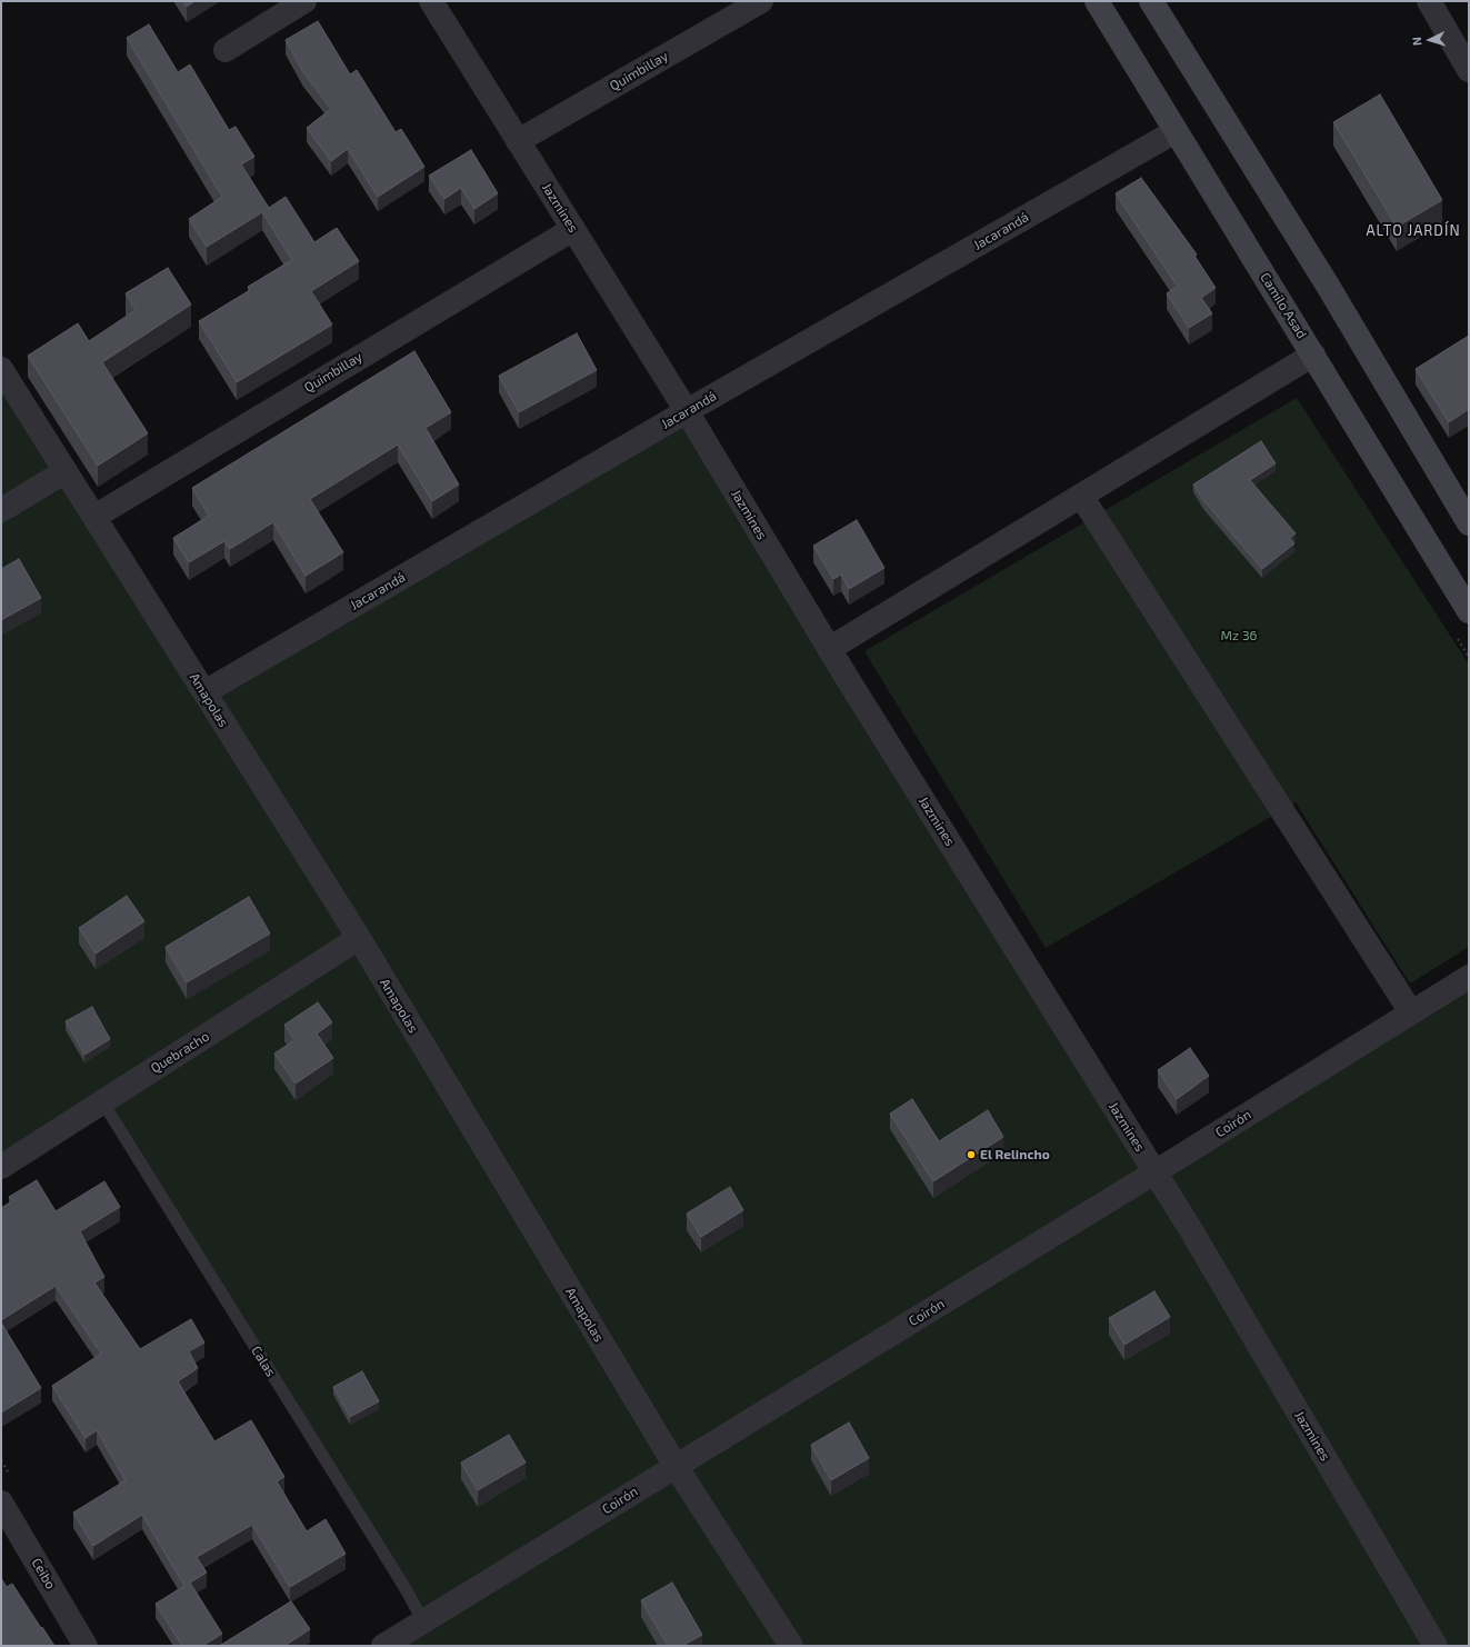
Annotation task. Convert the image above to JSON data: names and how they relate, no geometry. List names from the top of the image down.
{
  "streets": {
    "street": [
      "Quimbillay",
      "Jazmines",
      "Jacarandá",
      "Camilo Asad",
      "Amapolas",
      "Quebracho",
      "Coirón",
      "Ceibo"
    ],
    "lane": ["Calas"]
  },
  "crossings": [
    ["Quimbillay", "Jazmines"],
    ["Quimbillay", "Amapolas"],
    ["Jazmines", "Jacarandá"],
    ["Jazmines", "Coirón"],
    ["Jacarandá", "Camilo Asad"],
    ["Jacarandá", "Amapolas"],
    ["Amapolas", "Quebracho"],
    ["Amapolas", "Coirón"],
    ["Quebracho", "Calas"],
    ["Coirón", "Calas"]
  ],
  "districts": ["ALTO JARDÍN"],
  "parks": ["Mz 36"],
  "places": ["El Relincho"],
  "north": "left"
}
